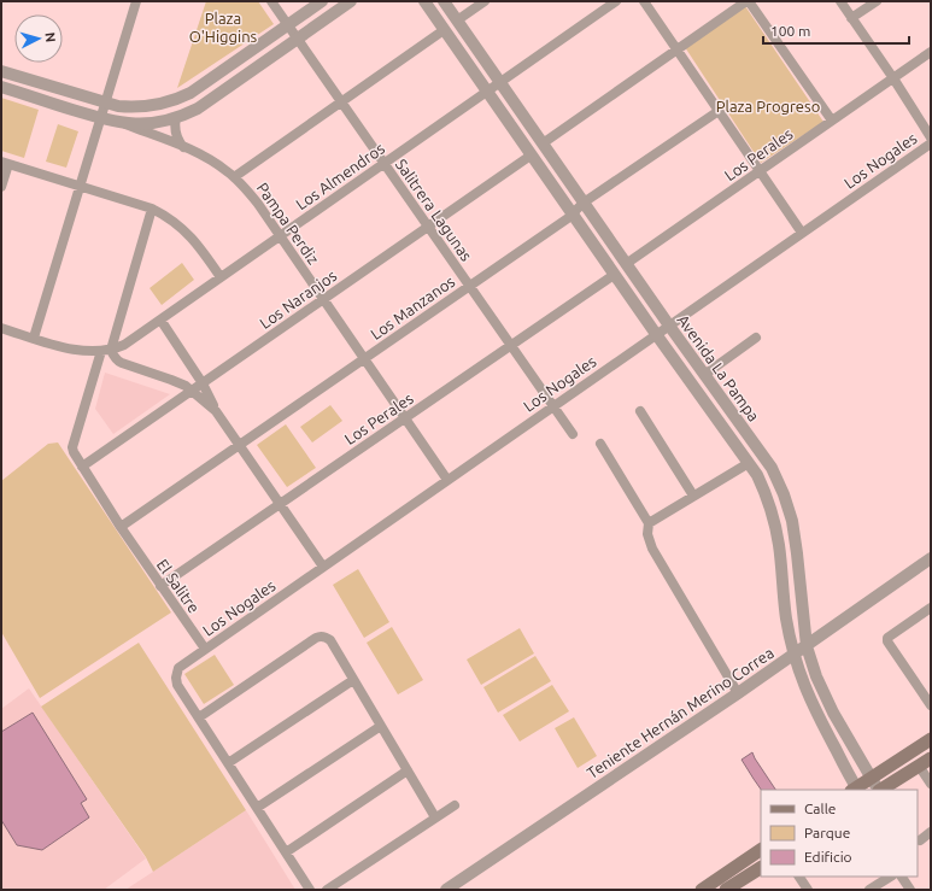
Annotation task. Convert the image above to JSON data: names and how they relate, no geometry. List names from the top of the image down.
{
  "streets": {
    "street": [
      "Los Perales",
      "Los Nogales",
      "Los Almendros",
      "Salitrera Lagunas",
      "Pampa Perdiz",
      "Los Naranjos",
      "Los Manzanos",
      "Avenida La Pampa",
      "El Salitre",
      "Teniente Hernán Merino Correa"
    ]
  },
  "crossings": [
    ["Los Perales", "Salitrera Lagunas"],
    ["Los Perales", "Pampa Perdiz"],
    ["Los Perales", "Avenida La Pampa"],
    ["Los Perales", "El Salitre"],
    ["Los Nogales", "Salitrera Lagunas"],
    ["Los Nogales", "Pampa Perdiz"],
    ["Los Nogales", "Avenida La Pampa"],
    ["Los Nogales", "El Salitre"],
    ["Los Almendros", "Salitrera Lagunas"],
    ["Los Almendros", "Pampa Perdiz"],
    ["Los Almendros", "Avenida La Pampa"],
    ["Los Almendros", "El Salitre"],
    ["Salitrera Lagunas", "Los Naranjos"],
    ["Salitrera Lagunas", "Los Manzanos"],
    ["Pampa Perdiz", "Los Naranjos"],
    ["Pampa Perdiz", "Los Manzanos"],
    ["Los Naranjos", "Avenida La Pampa"],
    ["Los Naranjos", "El Salitre"],
    ["Los Manzanos", "Avenida La Pampa"],
    ["Los Manzanos", "El Salitre"],
    ["Avenida La Pampa", "Teniente Hernán Merino Correa"]
  ],
  "parks": ["Plaza O'Higgins", "Plaza Progreso"],
  "legend": ["Calle", "Parque", "Edificio"],
  "scale_bar": "100 m",
  "north": "right"
}
